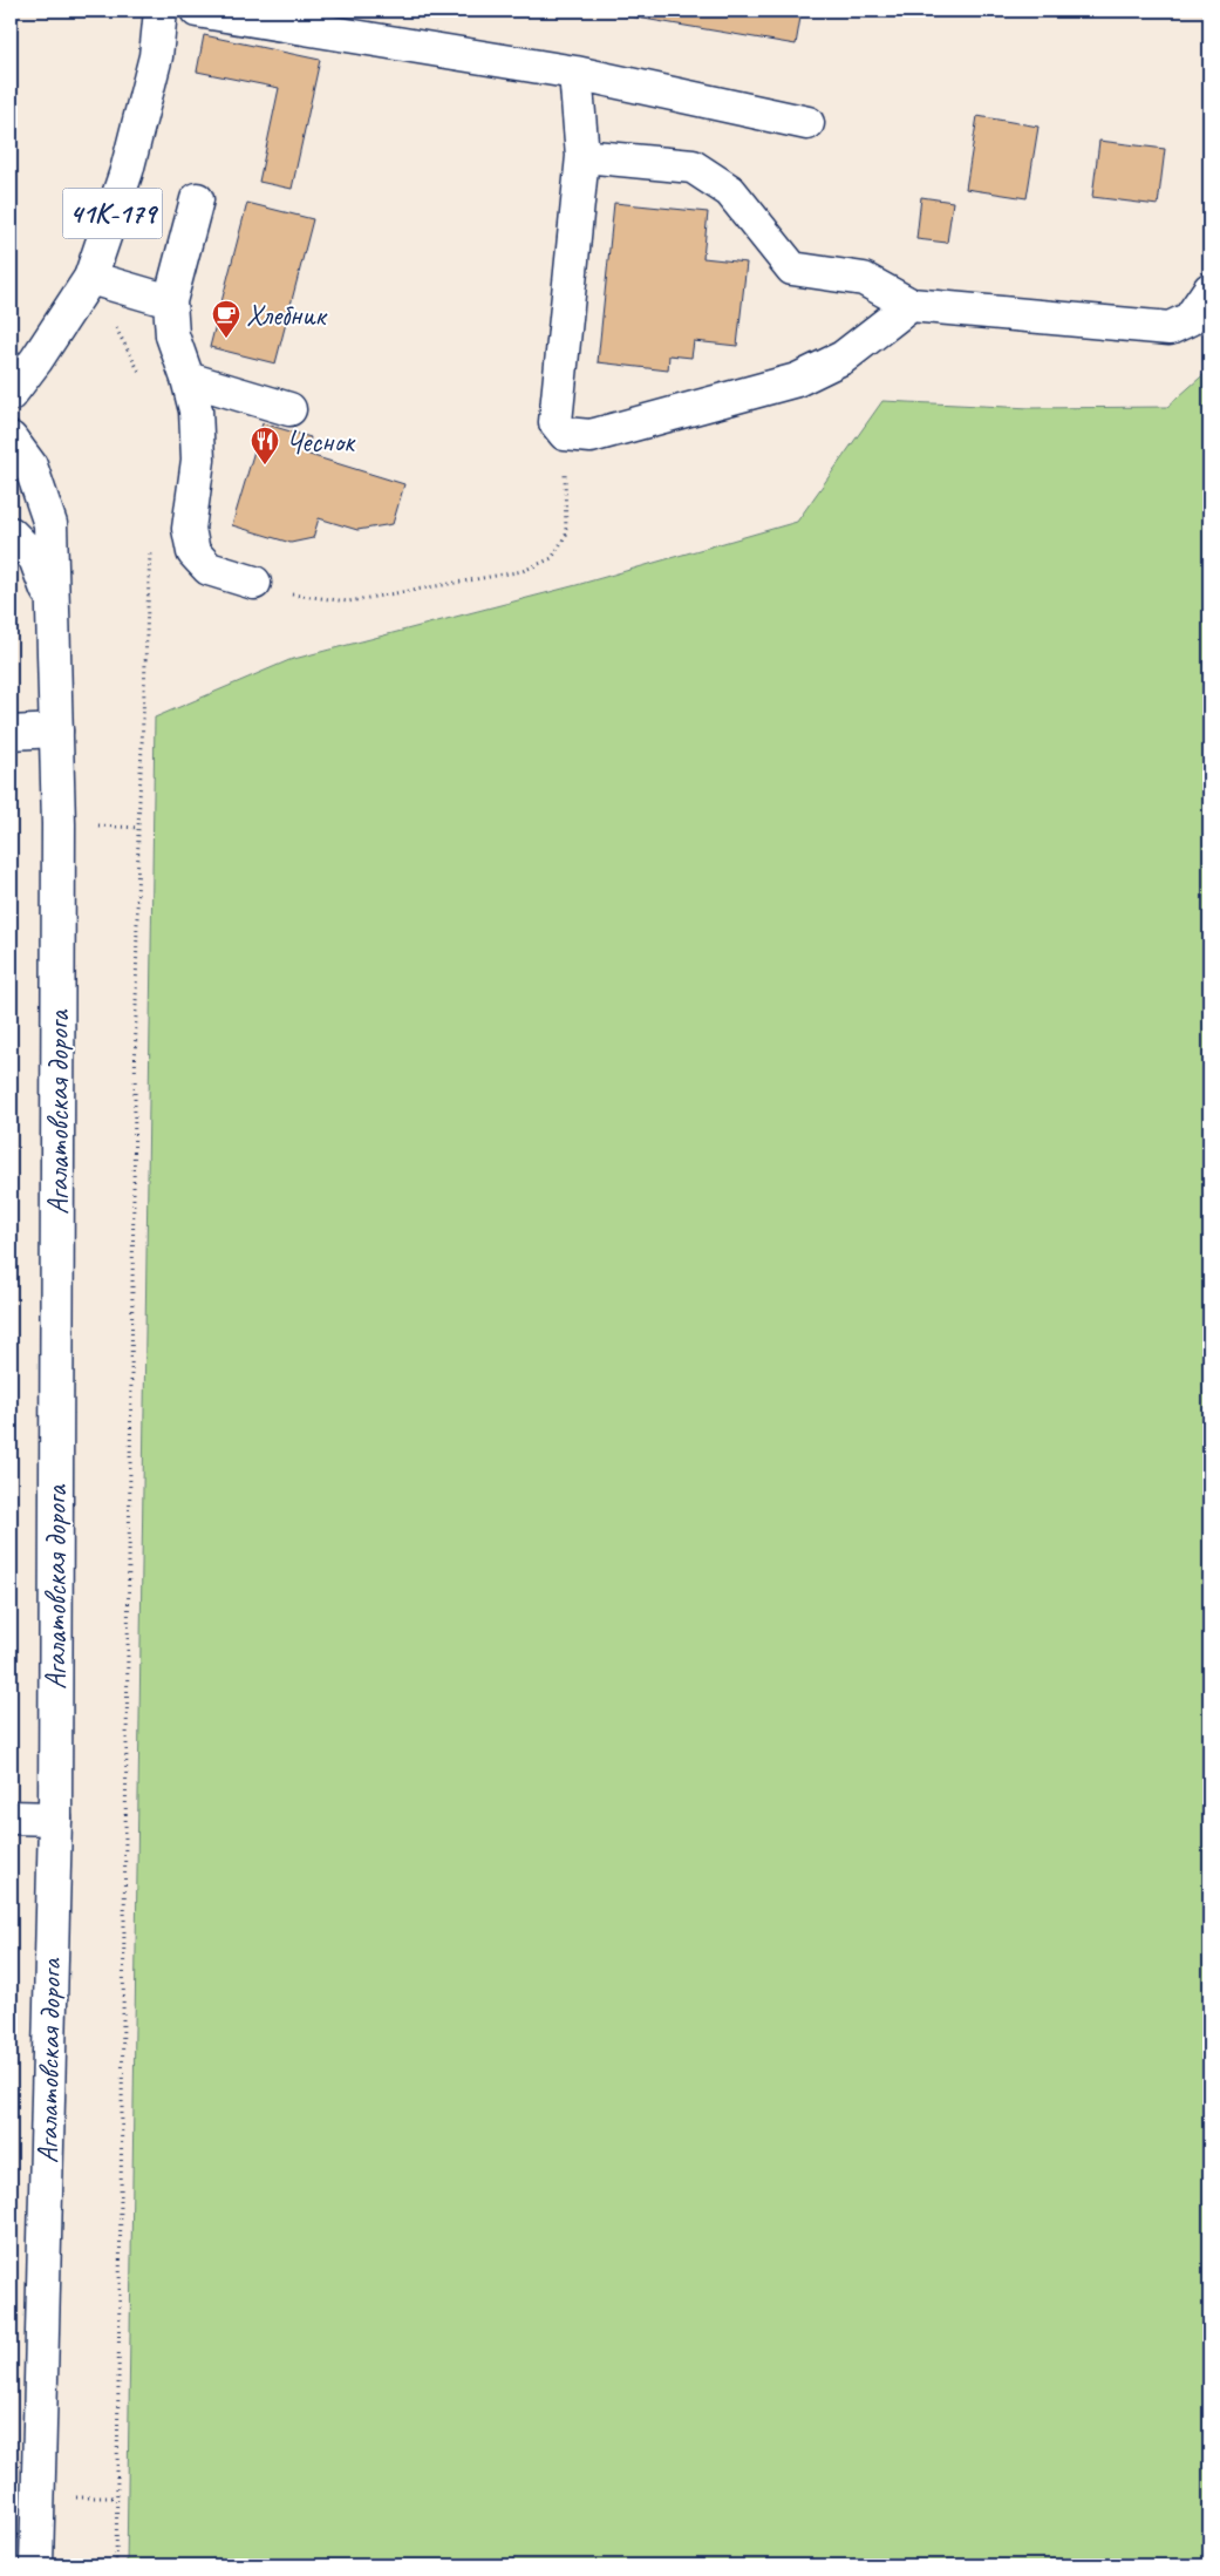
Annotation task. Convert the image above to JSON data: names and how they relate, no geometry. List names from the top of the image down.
{
  "streets": {
    "main road": ["41К-179", "Агалатовская дорога"]
  },
  "places": {
    "cafe": ["Хлебник"],
    "restaurant": ["Чеснок"]
  }
}
